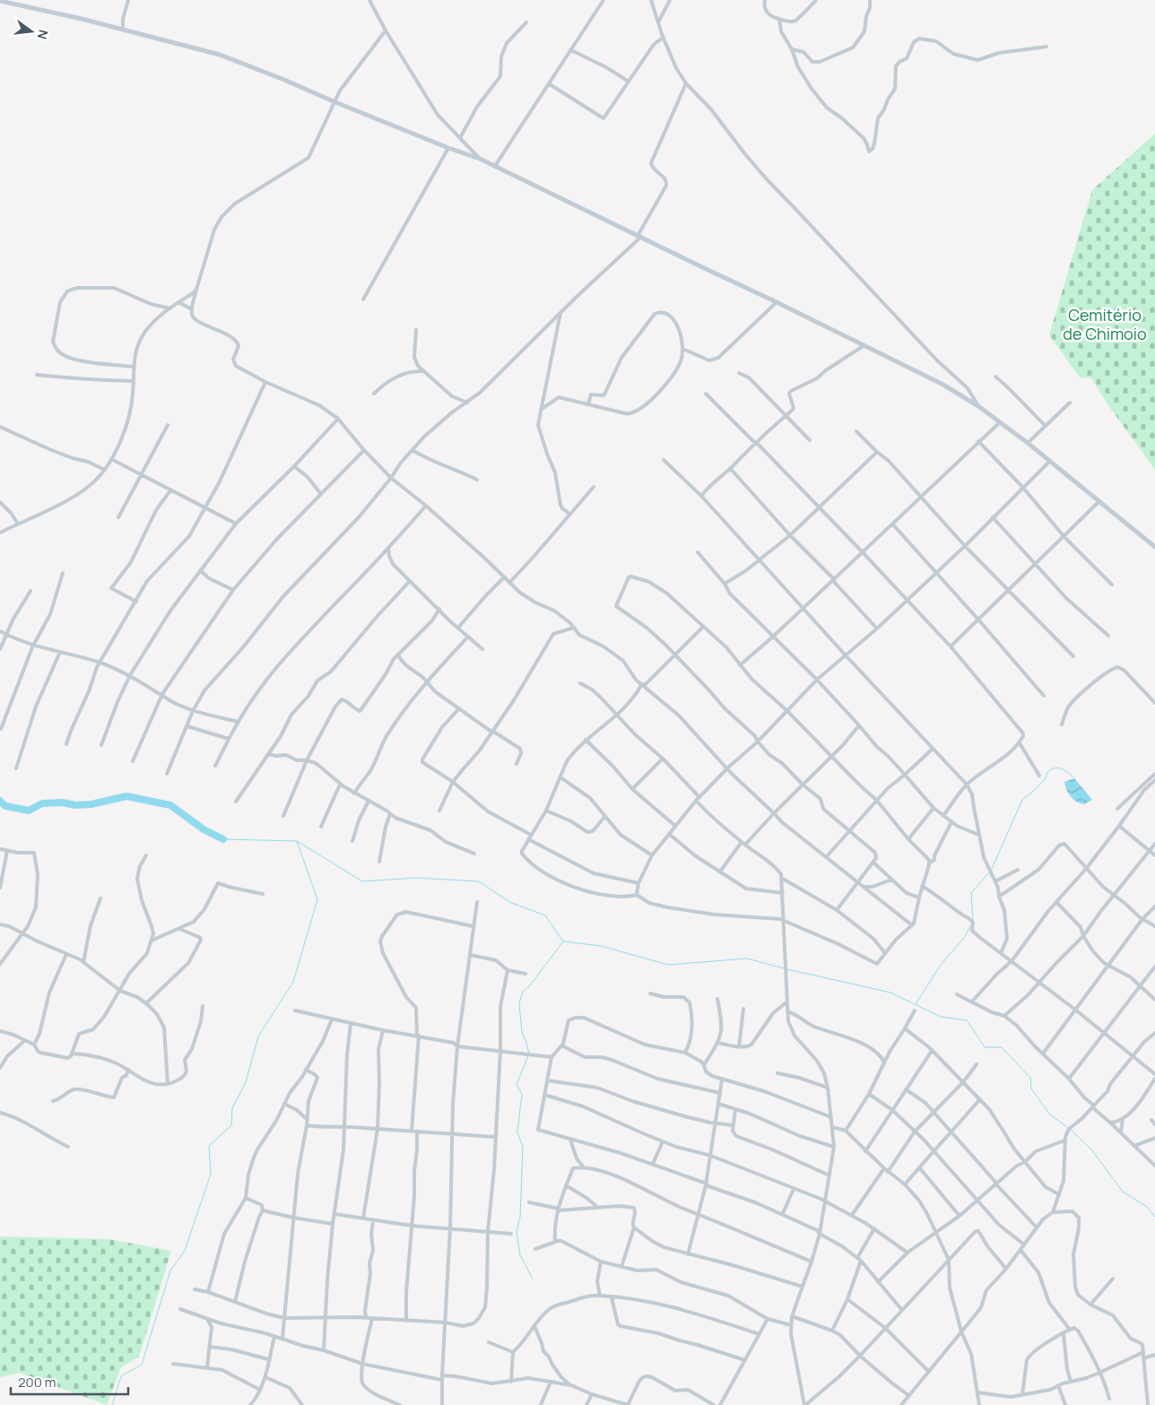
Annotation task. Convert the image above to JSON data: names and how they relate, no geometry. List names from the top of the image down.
{
  "parks": ["Cemitério de Chimoio"],
  "scale_bar": "200 m",
  "north": "right"
}
